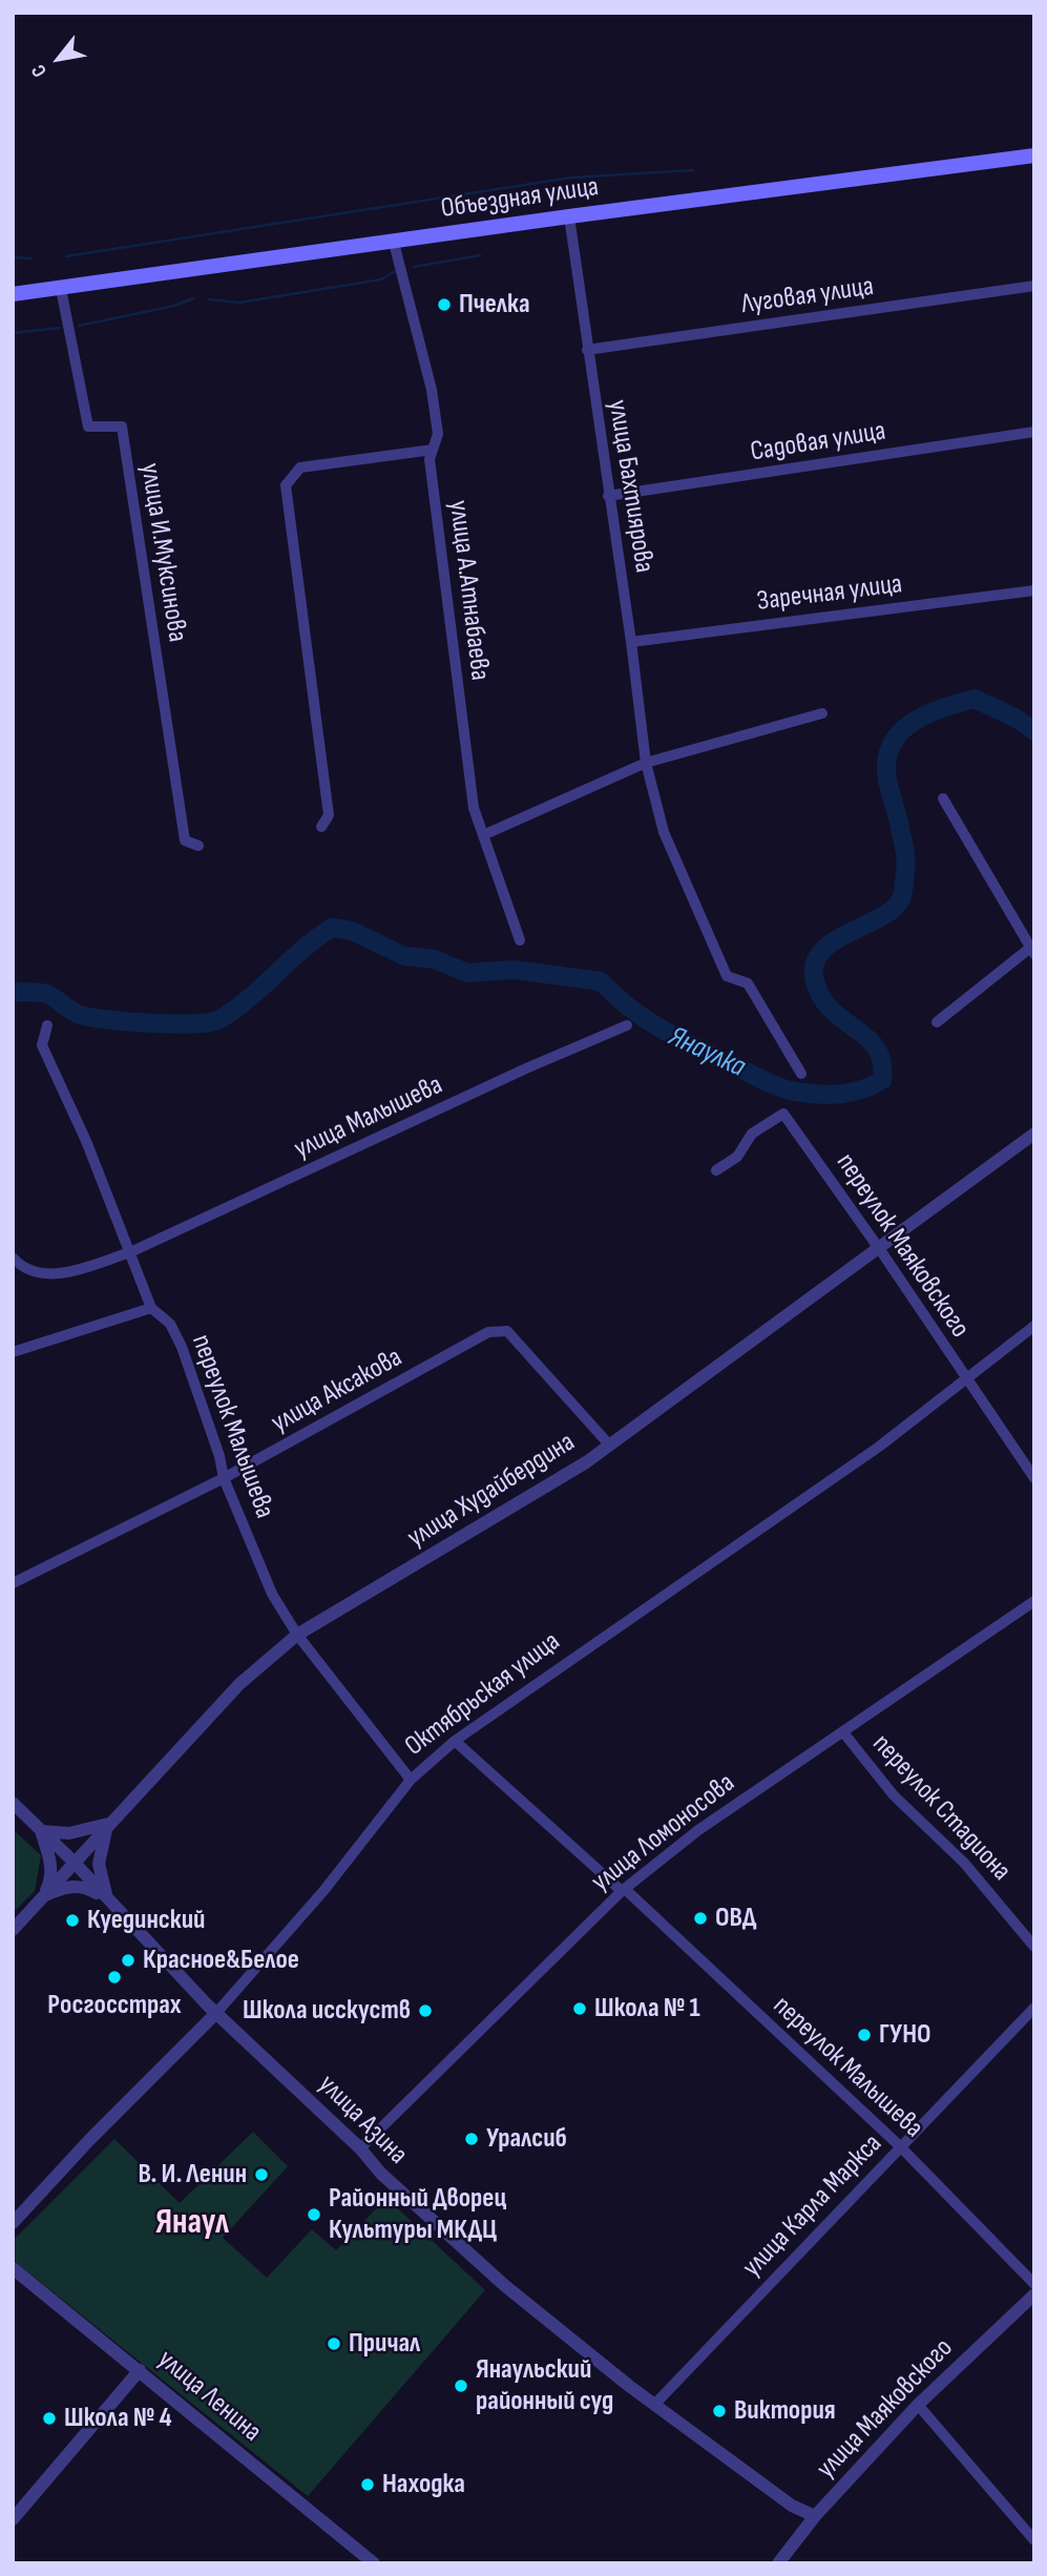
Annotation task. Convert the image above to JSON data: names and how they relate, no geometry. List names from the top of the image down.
{
  "streets": {
    "main road": ["Объездная улица"],
    "street": [
      "Луговая улица",
      "Садовая улица",
      "улица Бахтиярова",
      "улица И.Муксинова",
      "улица А.Атнабаева",
      "Заречная улица",
      "улица Малышева",
      "переулок Маяковского",
      "улица Аксакова",
      "переулок Малышева",
      "улица Худайбердина",
      "Октябрьская улица",
      "переулок Стадиона",
      "улица Ломоносова",
      "улица Азина",
      "улица Карла Маркса",
      "улица Ленина",
      "улица Маяковского"
    ]
  },
  "crossings": [
    ["Объездная улица", "улица Бахтиярова"],
    ["Объездная улица", "улица И.Муксинова"],
    ["Объездная улица", "улица А.Атнабаева"],
    ["Луговая улица", "улица Бахтиярова"],
    ["Садовая улица", "улица Бахтиярова"],
    ["улица Бахтиярова", "Заречная улица"],
    ["улица Малышева", "переулок Малышева"],
    ["переулок Маяковского", "улица Худайбердина"],
    ["переулок Маяковского", "Октябрьская улица"],
    ["улица Аксакова", "переулок Малышева"],
    ["улица Аксакова", "улица Худайбердина"],
    ["переулок Малышева", "улица Худайбердина"],
    ["переулок Малышева", "Октябрьская улица"],
    ["переулок Малышева", "улица Ломоносова"],
    ["переулок Малышева", "улица Карла Маркса"],
    ["улица Худайбердина", "улица Азина"],
    ["Октябрьская улица", "улица Азина"],
    ["переулок Стадиона", "улица Ломоносова"],
    ["улица Ломоносова", "улица Азина"],
    ["улица Азина", "улица Карла Маркса"],
    ["улица Азина", "улица Маяковского"]
  ],
  "districts": ["Янаул"],
  "water": ["Янаулка"],
  "places": [
    "Пчелка",
    "ОВД",
    "Куединский",
    "Красное&Белое",
    "Росгосстрах",
    "Школа № 1",
    "Школа исскуств",
    "ГУНО",
    "Уралсиб",
    "В. И. Ленин",
    "Районный Дворец Культуры МКДЦ",
    "Причал",
    "Янаульский районный суд",
    "Виктория",
    "Школа № 4",
    "Находка"
  ],
  "north": "bottom left"
}
